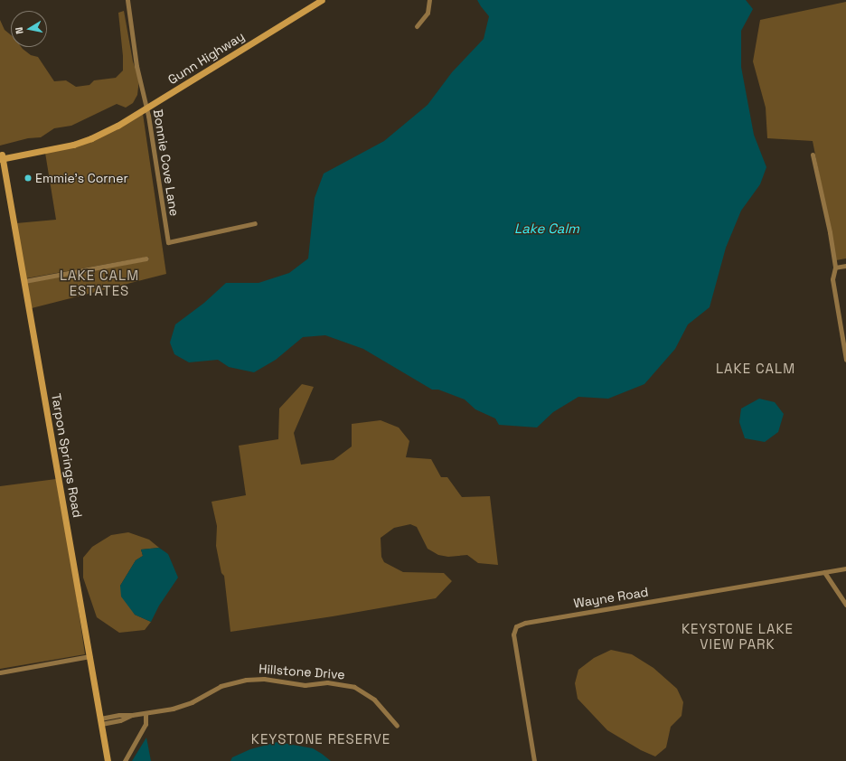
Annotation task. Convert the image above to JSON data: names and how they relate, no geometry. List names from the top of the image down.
{
  "streets": {
    "main road": ["Gunn Highway", "Tarpon Springs Road"],
    "street": ["Bonnie Cove Lane", "Wayne Road", "Hillstone Drive"]
  },
  "crossings": [
    ["Gunn Highway", "Bonnie Cove Lane"],
    ["Gunn Highway", "Tarpon Springs Road"],
    ["Tarpon Springs Road", "Hillstone Drive"]
  ],
  "districts": [
    "LAKE CALM ESTATES",
    "LAKE CALM",
    "KEYSTONE LAKE VIEW PARK",
    "KEYSTONE RESERVE"
  ],
  "water": ["Lake Calm"],
  "places": ["Emmie's Corner"],
  "north": "left"
}
